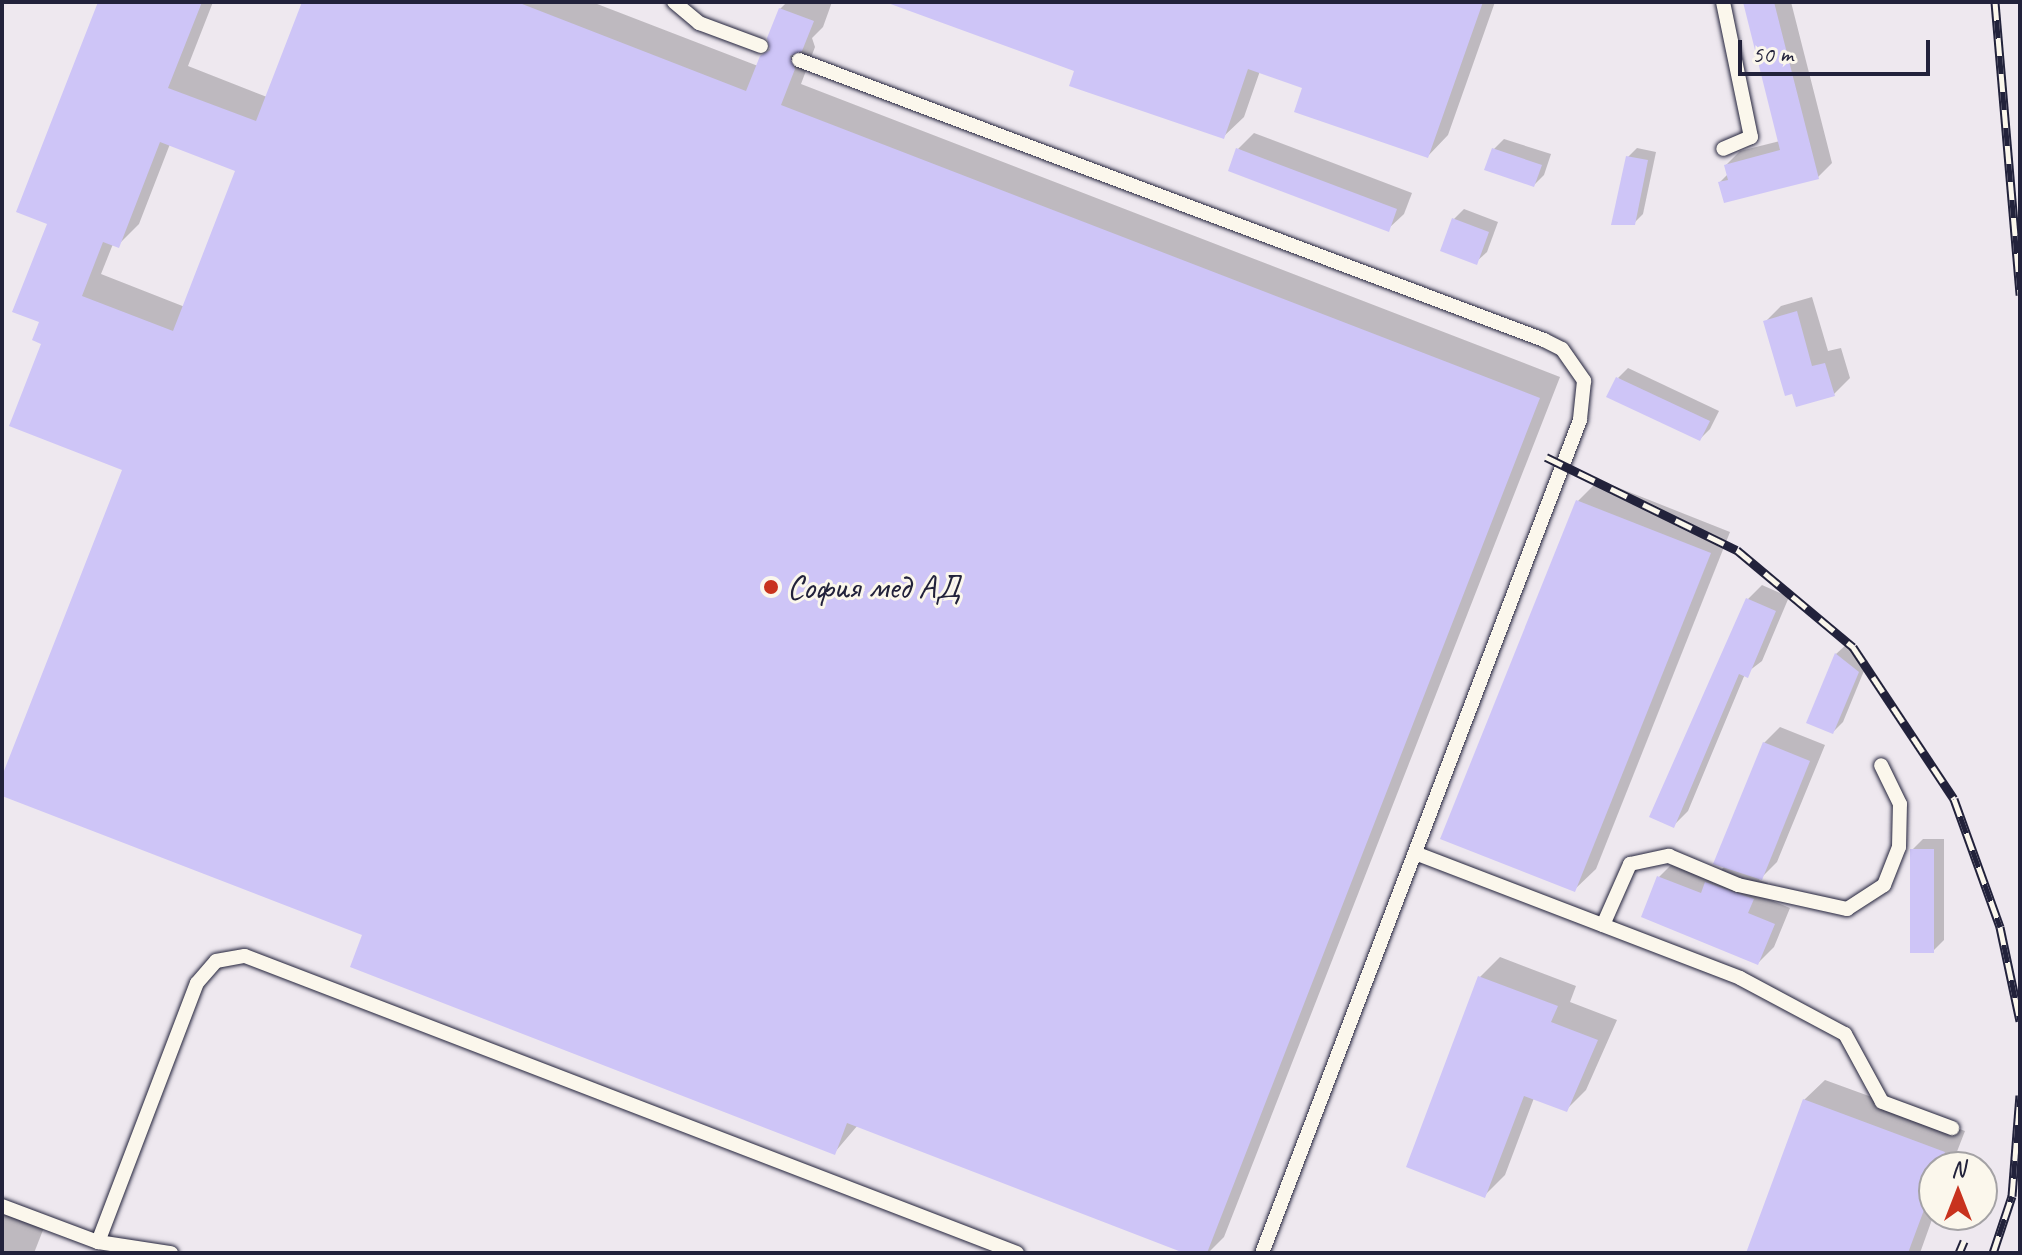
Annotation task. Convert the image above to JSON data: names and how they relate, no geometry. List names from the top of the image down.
{
  "places": ["София мед АД"],
  "scale_bar": "50 m",
  "north": "top"
}
